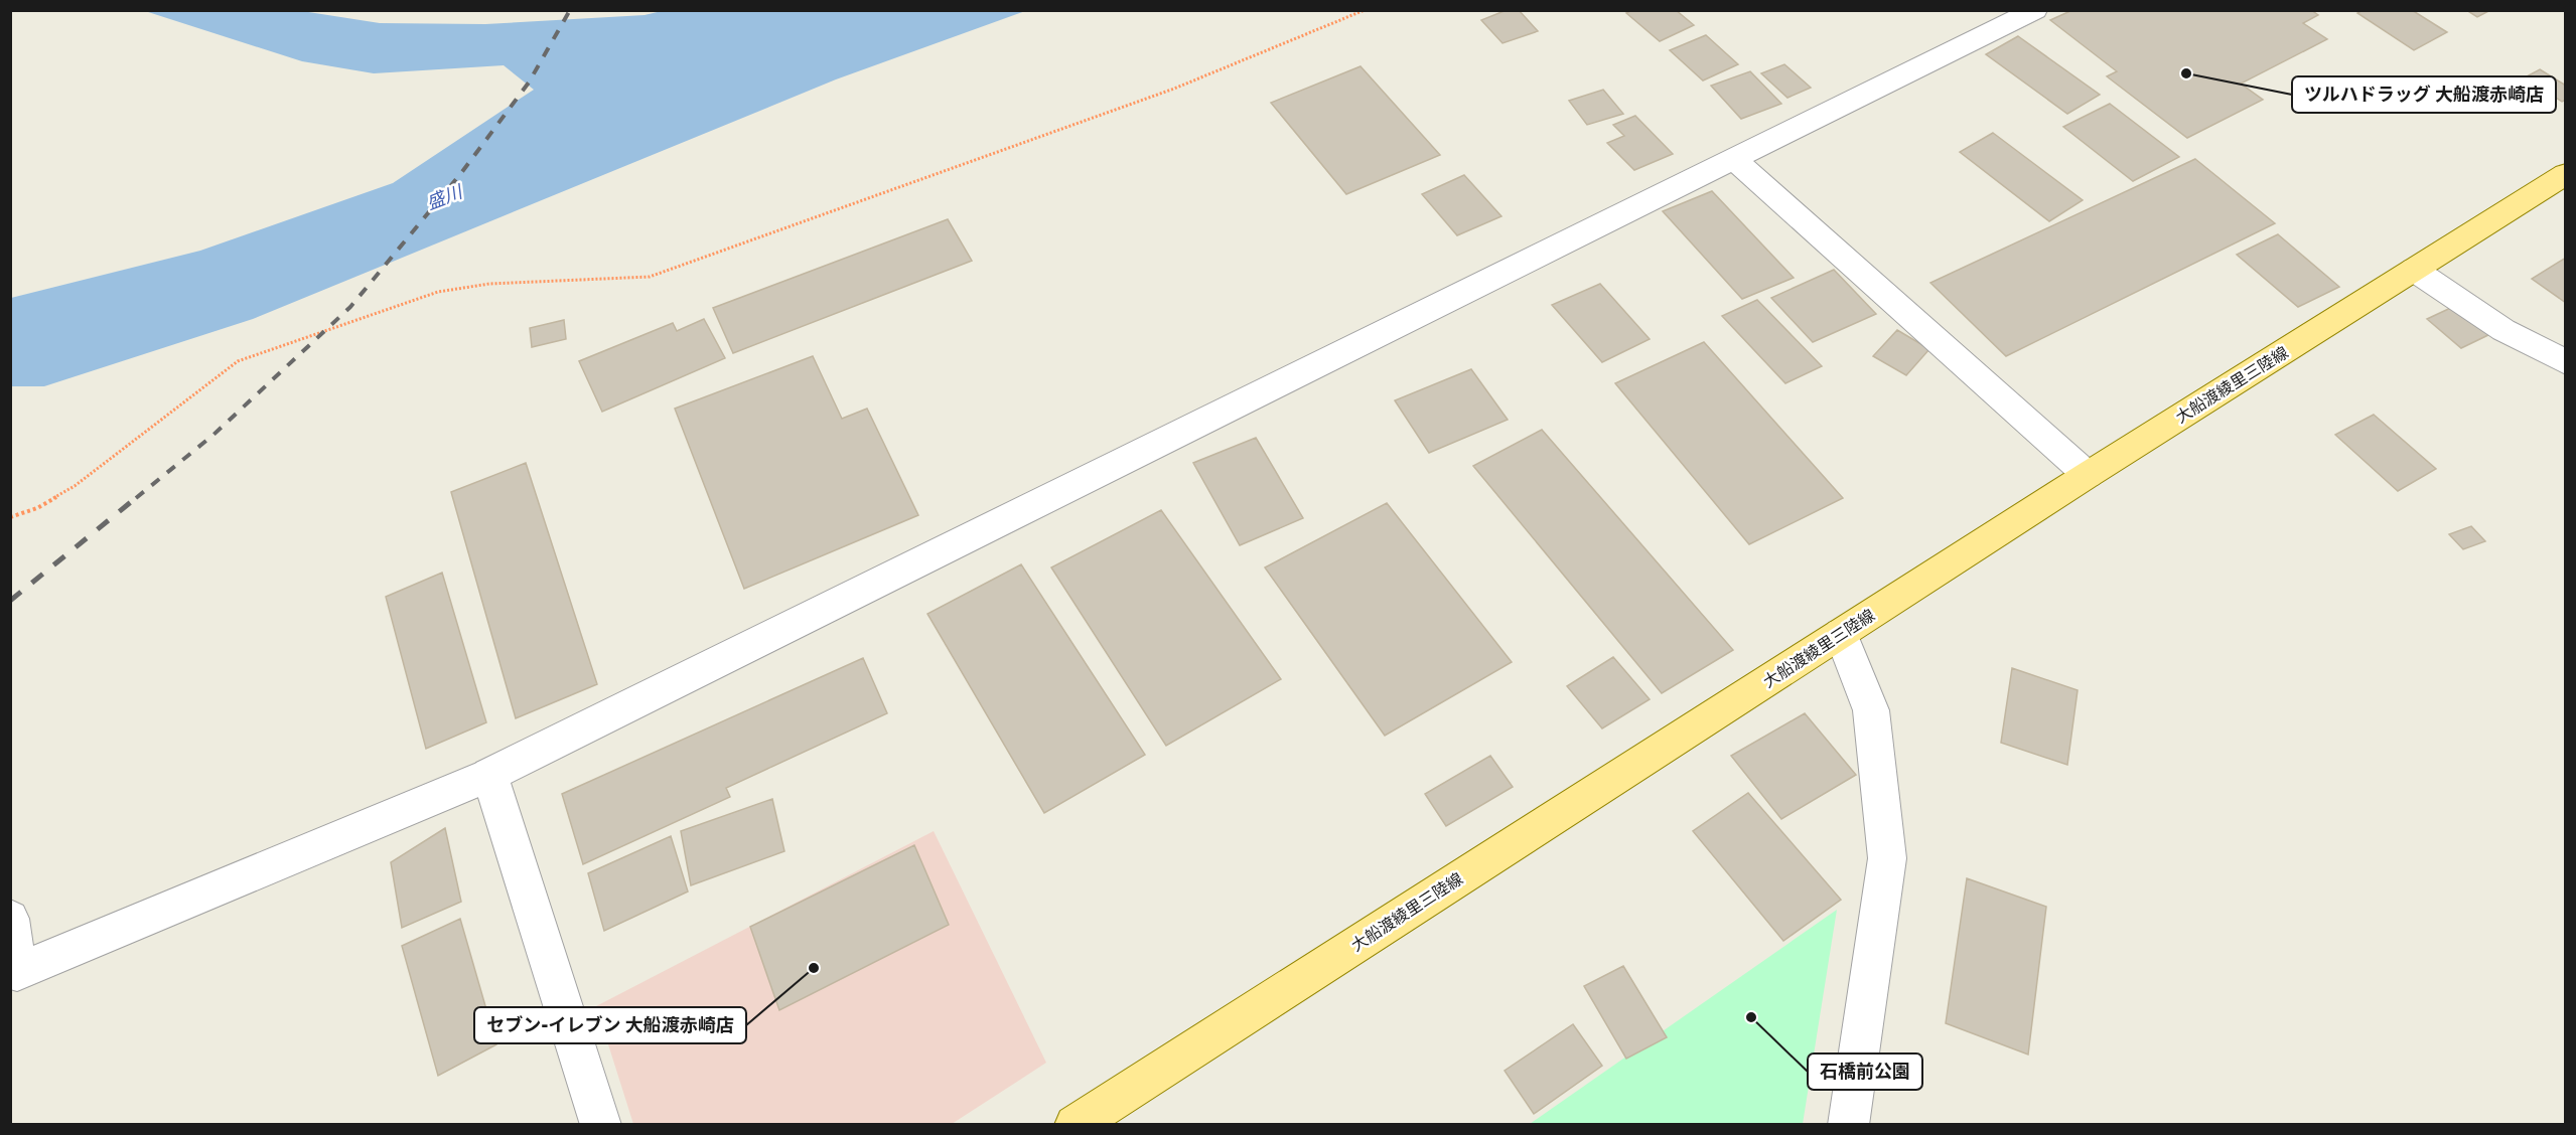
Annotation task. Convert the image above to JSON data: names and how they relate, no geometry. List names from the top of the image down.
{
  "streets": {
    "main road": ["大船渡綾里三陸線"]
  },
  "water": ["盛川"],
  "places": ["ツルハドラッグ 大船渡赤崎店", "セブン-イレブン 大船渡赤崎店", "石橋前公園"]
}
